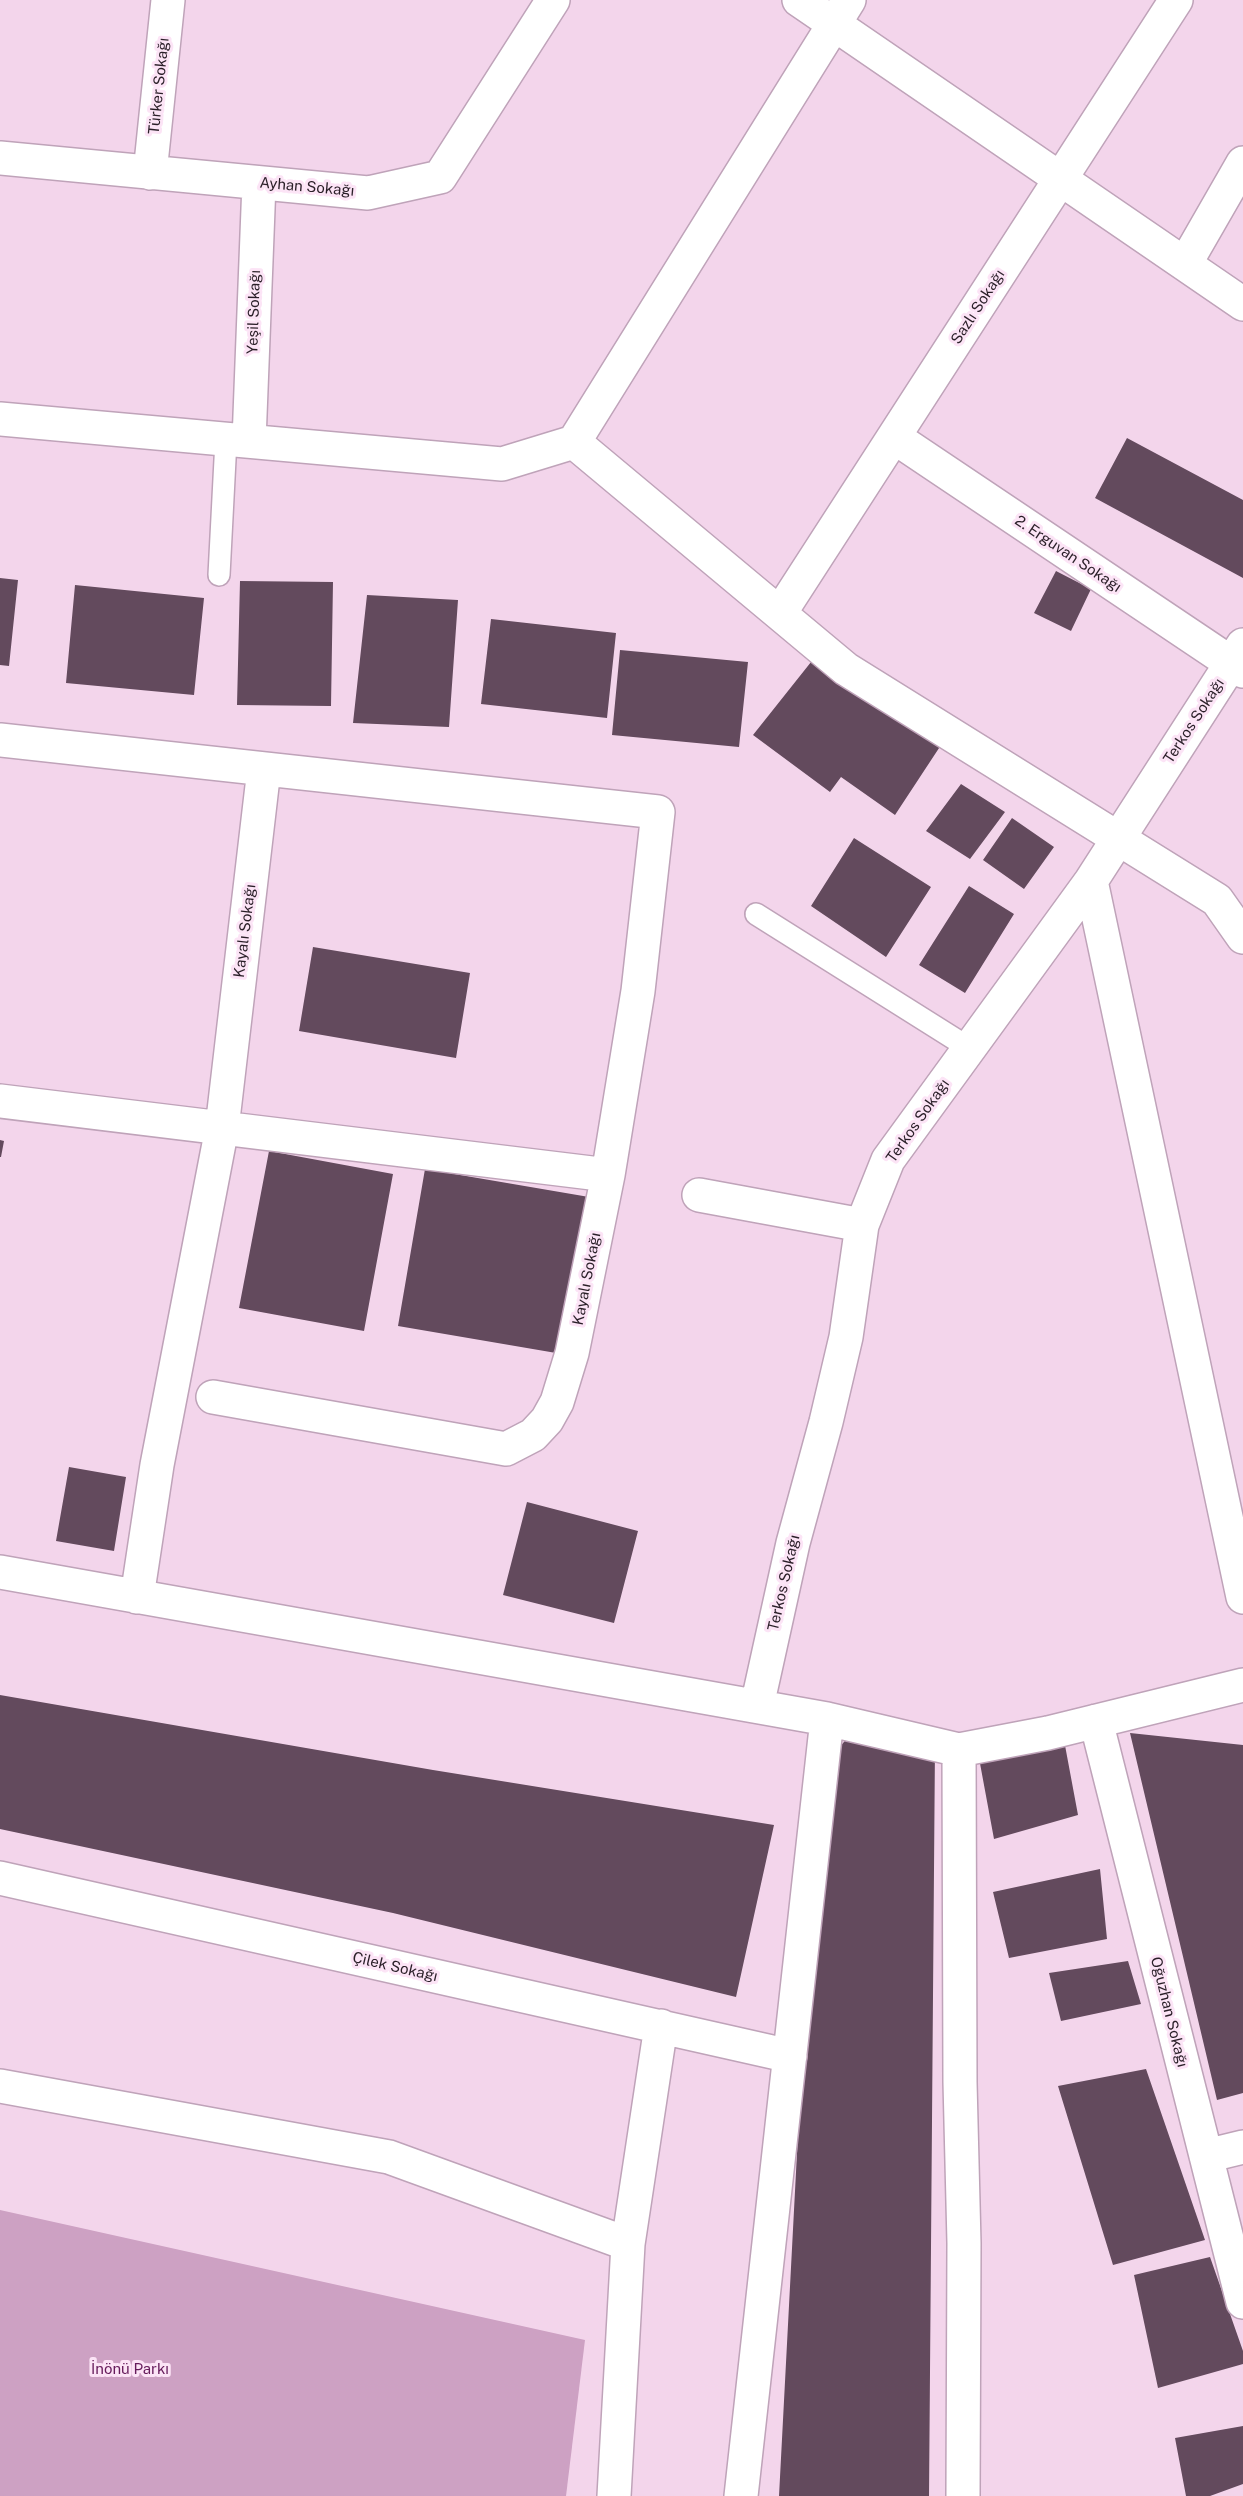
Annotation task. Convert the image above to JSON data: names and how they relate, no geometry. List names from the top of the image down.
{
  "streets": {
    "street": [
      "Türker Sokağı",
      "Ayhan Sokağı",
      "Sazlı Sokağı",
      "Yeşil Sokağı",
      "2. Erguvan Sokağı",
      "Terkos Sokağı",
      "Kayalı Sokağı",
      "Çilek Sokağı",
      "Oğuzhan Sokağı"
    ]
  },
  "crossings": [
    ["Türker Sokağı", "Ayhan Sokağı"],
    ["Ayhan Sokağı", "Yeşil Sokağı"],
    ["Sazlı Sokağı", "2. Erguvan Sokağı"],
    ["2. Erguvan Sokağı", "Terkos Sokağı"]
  ],
  "parks": ["İnönü Parkı"]
}
